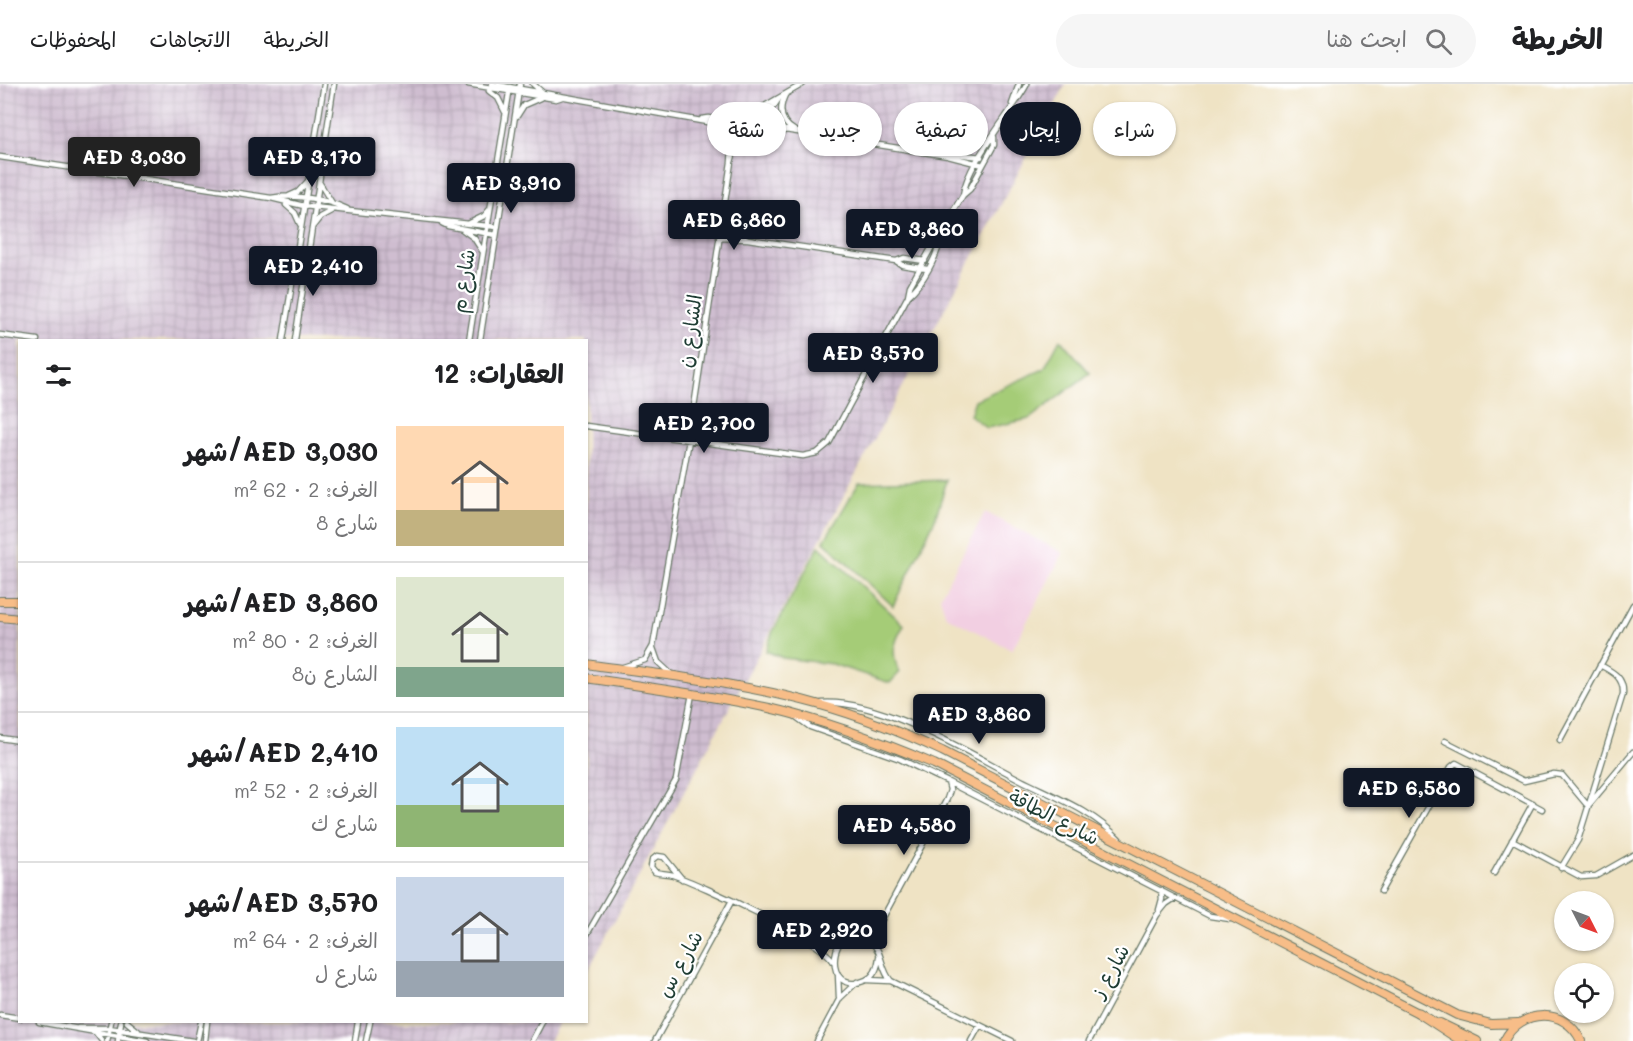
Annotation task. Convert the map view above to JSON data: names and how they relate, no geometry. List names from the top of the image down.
{
  "streets": {
    "main road": ["شارع الطاقة"],
    "street": [
      "شارع م",
      "الشارع ن",
      "شارع س",
      "شارع ز"
    ]
  },
  "crossings": [
    ["شارع الطاقة", "شارع ز"]
  ],
  "north": "bottom right",
  "page": {
    "header": "الخريطة",
    "search": "ابحث هنا",
    "nav": ["الخريطة", "الاتجاهات", "المحفوظات"],
    "chip": [
      "شراء",
      "إيجار",
      "تصفية",
      "جديد",
      "شقة"
    ],
    "price": [
      "AED 3,030",
      "AED 3,170",
      "AED 3,910",
      "AED 6,860",
      "AED 3,860",
      "AED 2,410",
      "AED 3,570",
      "AED 2,700",
      "AED 3,860",
      "AED 6,580",
      "AED 4,580",
      "AED 2,920"
    ],
    "heading": "العقارات: 12",
    "list": [
      {
        "name": "AED 3,030/شهر",
        "note": "الغرف: 2 · 62 m² · شارع 8"
      },
      {
        "name": "AED 3,860/شهر",
        "note": "الغرف: 2 · 80 m² · الشارع ن8"
      },
      {
        "name": "AED 2,410/شهر",
        "note": "الغرف: 2 · 52 m² · شارع ك"
      },
      {
        "name": "AED 3,570/شهر",
        "note": "الغرف: 2 · 64 m² · شارع ل"
      }
    ]
  }
}
